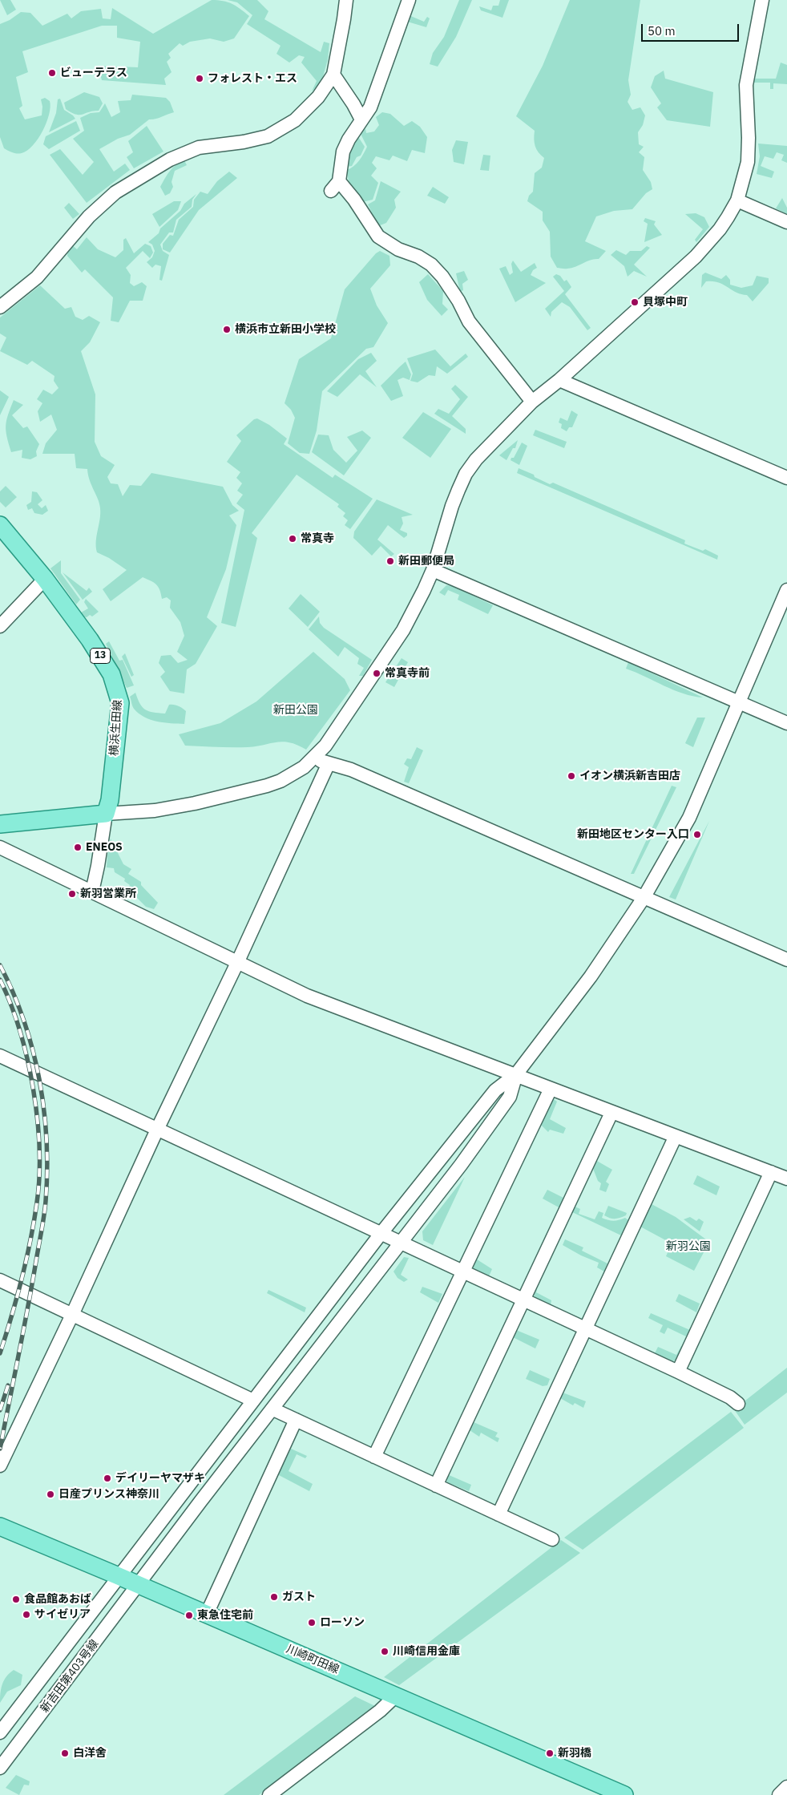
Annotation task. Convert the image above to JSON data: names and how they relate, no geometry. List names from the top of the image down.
{
  "streets": {
    "main road": ["13", "横浜生田線", "川崎町田線"],
    "street": ["新吉田第403号線"]
  },
  "crossings": [
    ["川崎町田線", "新吉田第403号線"]
  ],
  "parks": ["新田公園", "新羽公園"],
  "places": [
    "ビューテラス",
    "フォレスト・エス",
    "貝塚中町",
    "横浜市立新田小学校",
    "常真寺",
    "新田郵便局",
    "常真寺前",
    "イオン横浜新吉田店",
    "新田地区センター入口",
    "ENEOS",
    "新羽営業所",
    "デイリーヤマザキ",
    "日産プリンス神奈川",
    "ガスト",
    "食品館あおば",
    "サイゼリア",
    "東急住宅前",
    "ローソン",
    "川崎信用金庫",
    "白洋舍",
    "新羽橋"
  ],
  "scale_bar": "50 m"
}
